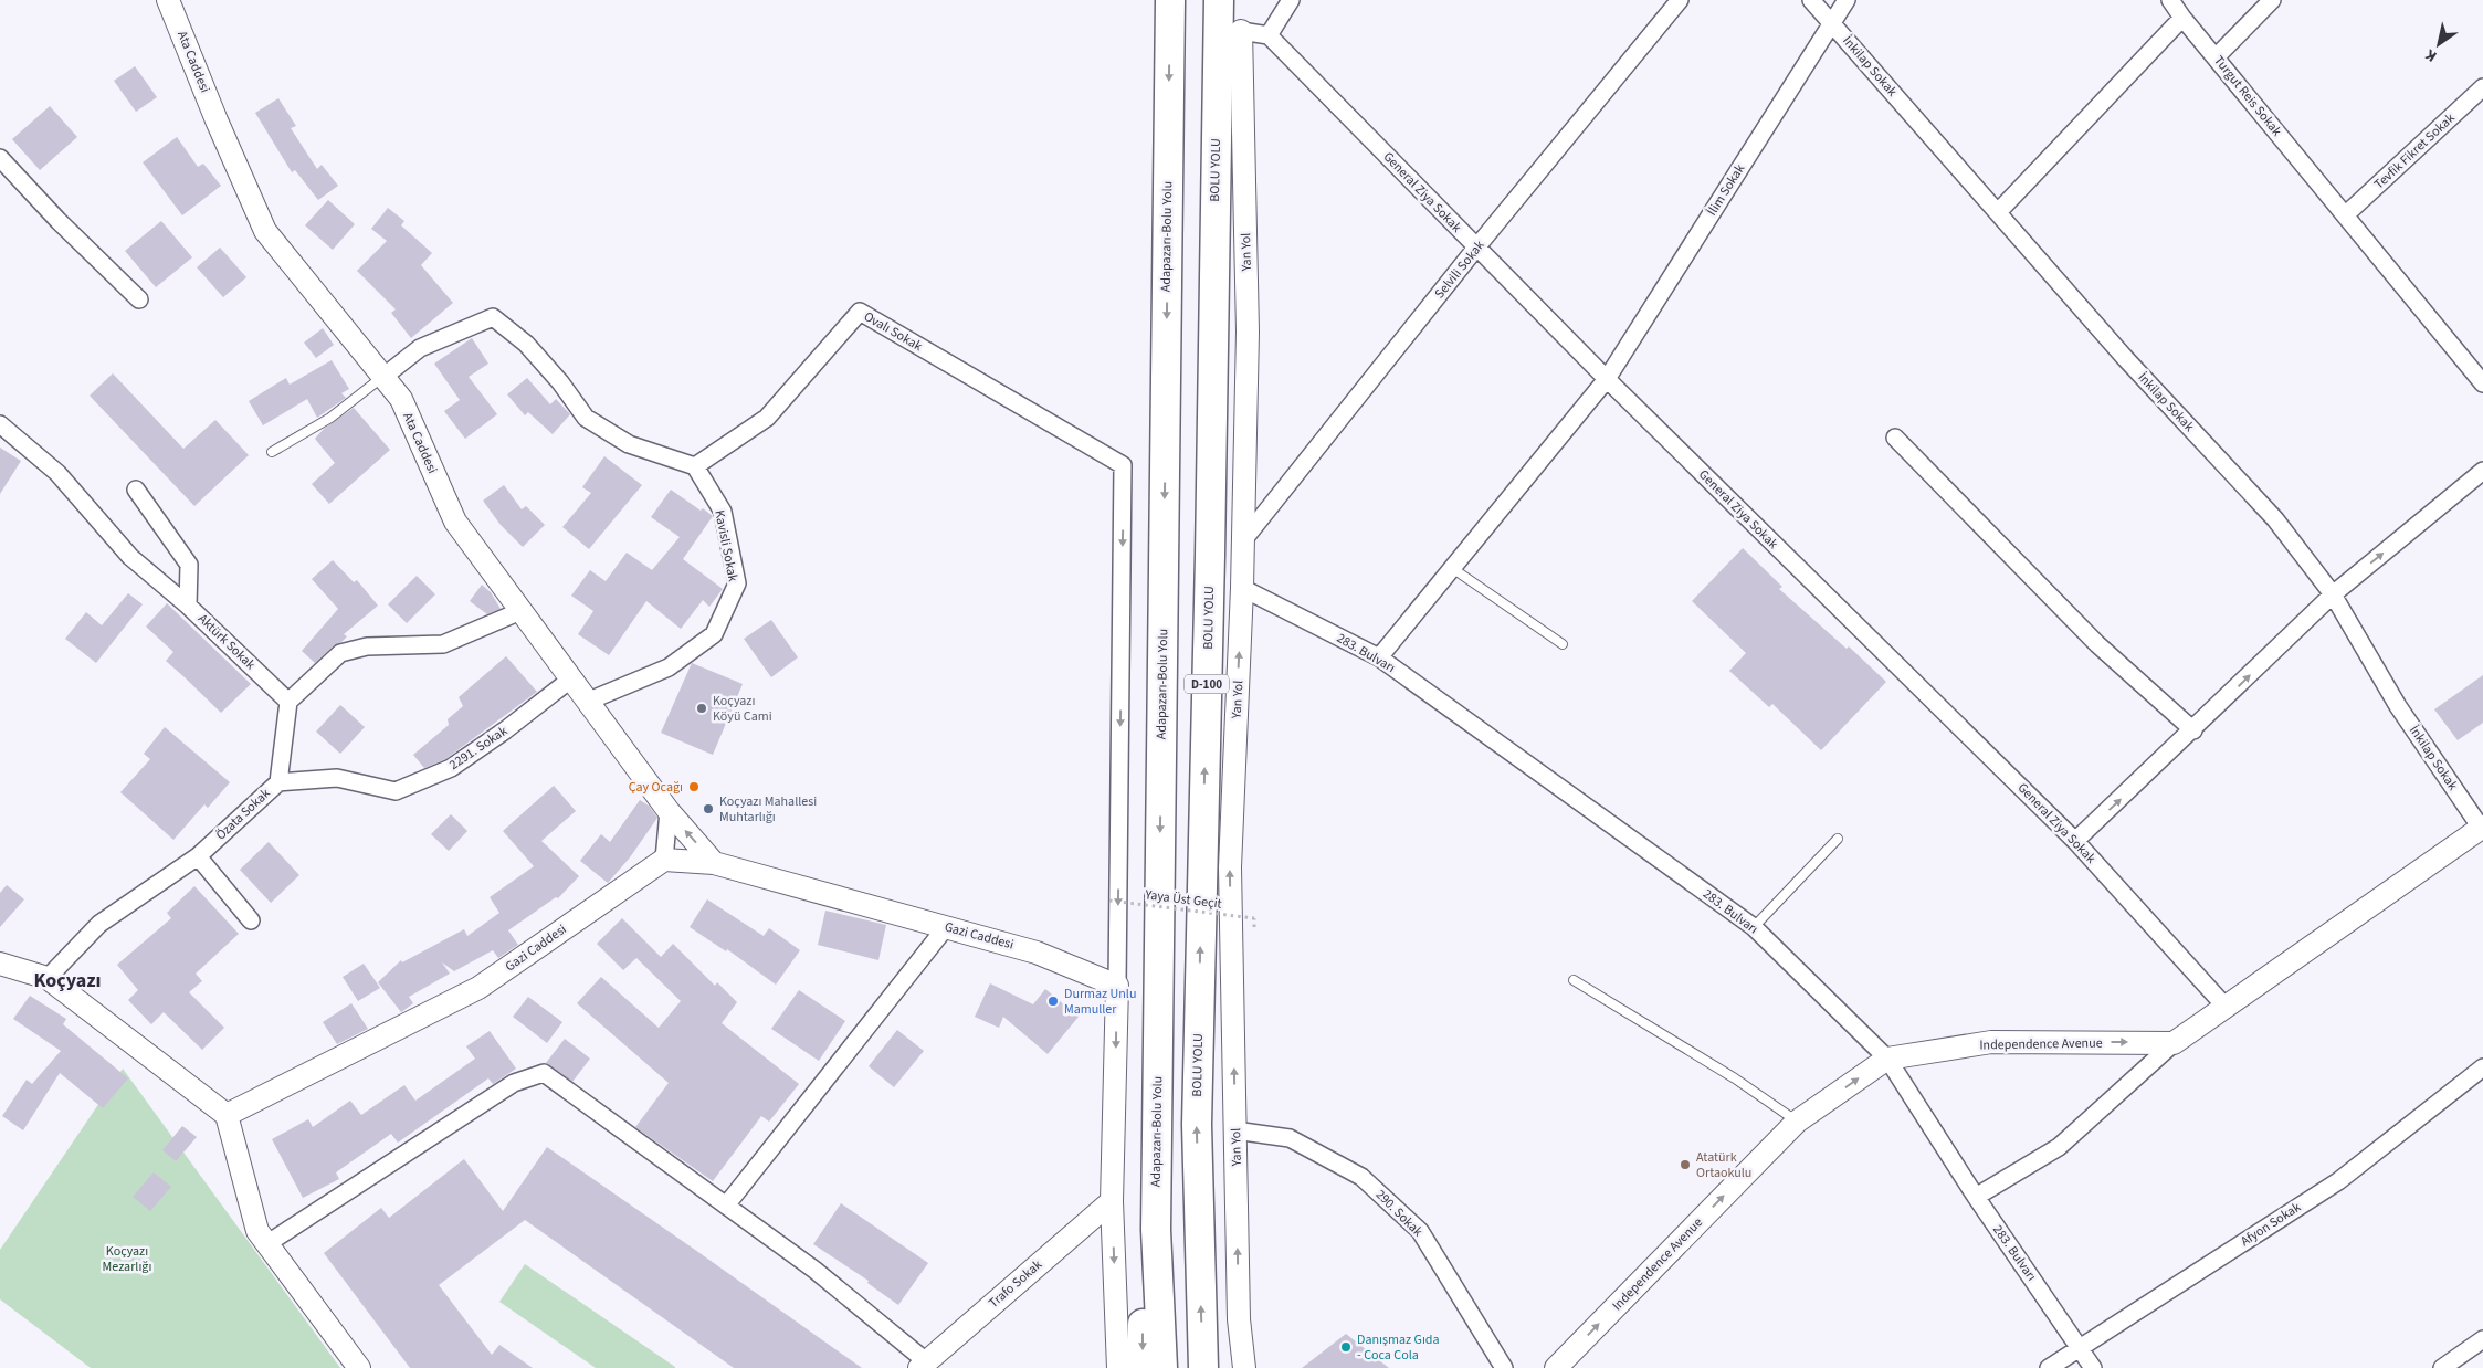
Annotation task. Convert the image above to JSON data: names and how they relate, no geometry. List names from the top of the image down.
{
  "streets": {
    "highway": ["BOLU YOLU", "Adapazarı-Bolu Yolu", "D-100"],
    "street": [
      "Ata Caddesi",
      "İnkilap Sokak",
      "Turgut Reis Sokak",
      "Tevfik Fikret Sokak",
      "İlim Sokak",
      "General Ziya Sokak",
      "Yan Yol",
      "Selvili Sokak",
      "Ovalı Sokak",
      "Kavisli Sokak",
      "Aktürk Sokak",
      "283. Bulvarı",
      "2291. Sokak",
      "Özata Sokak",
      "Gazi Caddesi",
      "Independence Avenue",
      "290. Sokak",
      "Afyon Sokak",
      "Trafo Sokak"
    ],
    "path": ["Yaya Üst Geçit"]
  },
  "crossings": [
    ["Ata Caddesi", "Kavisli Sokak"],
    ["Ata Caddesi", "2291. Sokak"],
    ["Ata Caddesi", "Gazi Caddesi"],
    ["İnkilap Sokak", "İlim Sokak"],
    ["Turgut Reis Sokak", "Tevfik Fikret Sokak"],
    ["İlim Sokak", "General Ziya Sokak"],
    ["İlim Sokak", "283. Bulvarı"],
    ["General Ziya Sokak", "Selvili Sokak"],
    ["Yan Yol", "Selvili Sokak"],
    ["Yan Yol", "283. Bulvarı"],
    ["Yan Yol", "290. Sokak"],
    ["Ovalı Sokak", "Kavisli Sokak"],
    ["Ovalı Sokak", "Gazi Caddesi"],
    ["Aktürk Sokak", "Özata Sokak"],
    ["283. Bulvarı", "Independence Avenue"],
    ["283. Bulvarı", "Afyon Sokak"],
    ["2291. Sokak", "Özata Sokak"]
  ],
  "one_way": ["BOLU YOLU", "Adapazarı-Bolu Yolu"],
  "districts": ["Koçyazı"],
  "parks": ["Koçyazı Mezarlığı"],
  "places": [
    "Koçyazı Köyü Cami",
    "Çay Ocağı",
    "Koçyazı Mahallesi Muhtarlığı",
    "Durmaz Unlu Mamuller",
    "Atatürk Ortaokulu",
    "Danışmaz Gıda - Coca Cola"
  ],
  "north": "bottom left"
}
